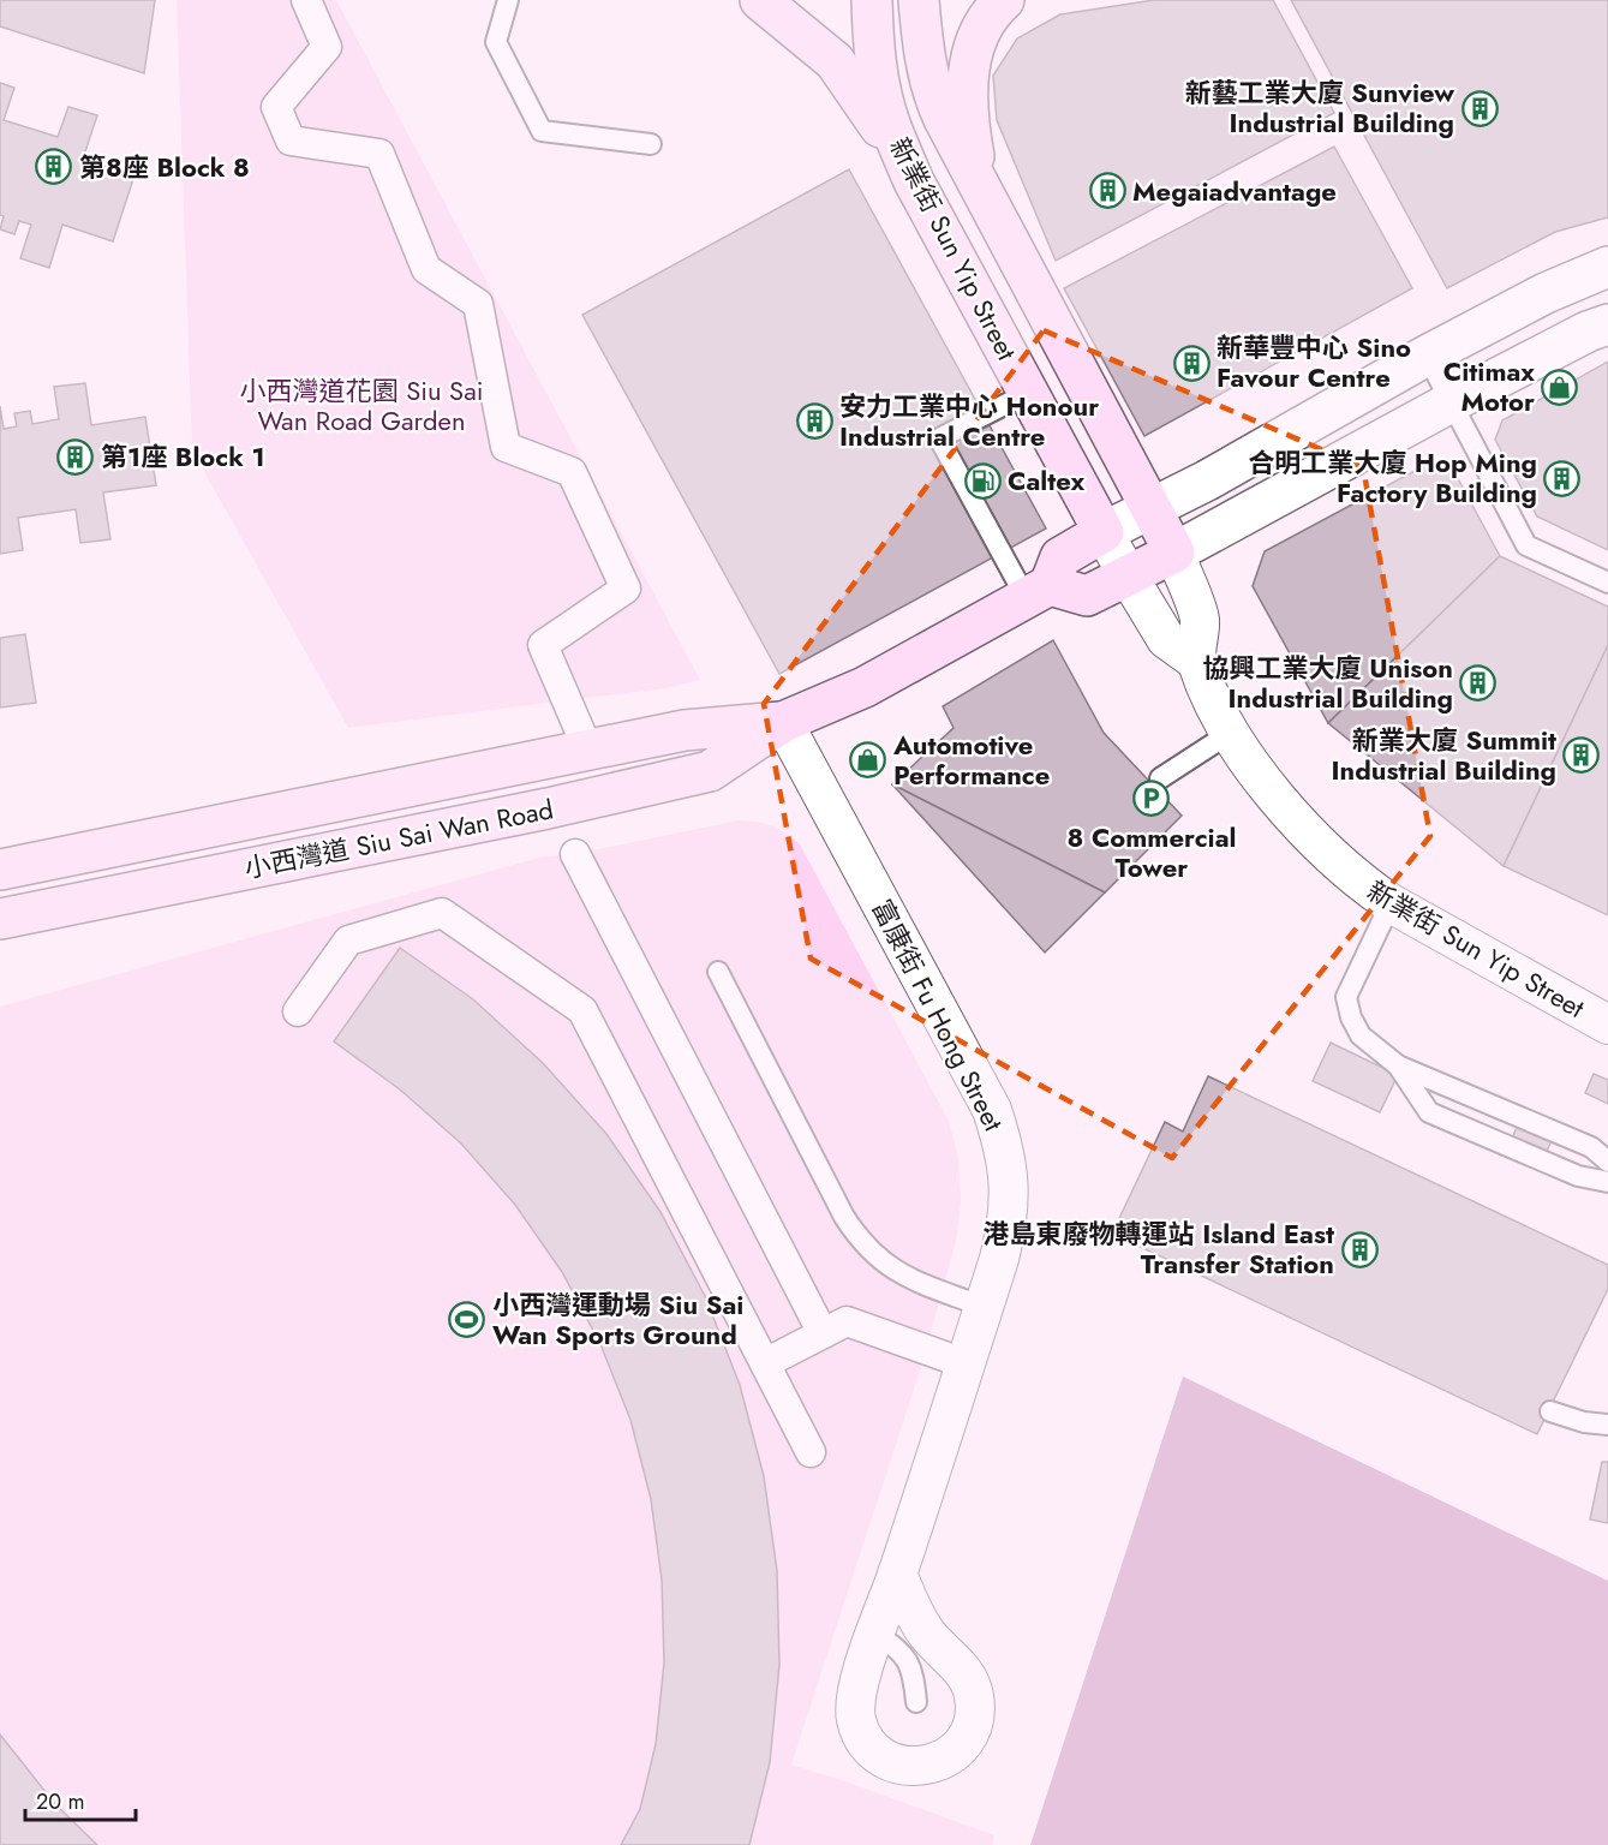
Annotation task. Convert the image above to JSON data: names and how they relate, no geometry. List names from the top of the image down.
{
  "streets": {
    "main road": ["新業街 Sun Yip Street", "小西灣道 Siu Sai Wan Road"],
    "street": ["富康街 Fu Hong Street"]
  },
  "crossings": [
    ["小西灣道 Siu Sai Wan Road", "富康街 Fu Hong Street"]
  ],
  "parks": ["小西灣道花園 Siu Sai Wan Road Garden"],
  "places": {
    "building": [
      "新藝工業大廈 Sunview Industrial Building",
      "第8座 Block 8",
      "Megaiadvantage",
      "新華豐中心 Sino Favour Centre",
      "安力工業中心 Honour Industrial Centre",
      "第1座 Block 1",
      "合明工業大廈 Hop Ming Factory Building",
      "協興工業大廈 Unison Industrial Building",
      "新業大廈 Summit Industrial Building",
      "港島東廢物轉運站 Island East Transfer Station"
    ],
    "shop": ["Citimax Motor", "Automotive Performance"],
    "fuel station": ["Caltex"],
    "parking": ["8 Commercial Tower"],
    "sports": ["小西灣運動場 Siu Sai Wan Sports Ground"]
  },
  "scale_bar": "20 m"
}
